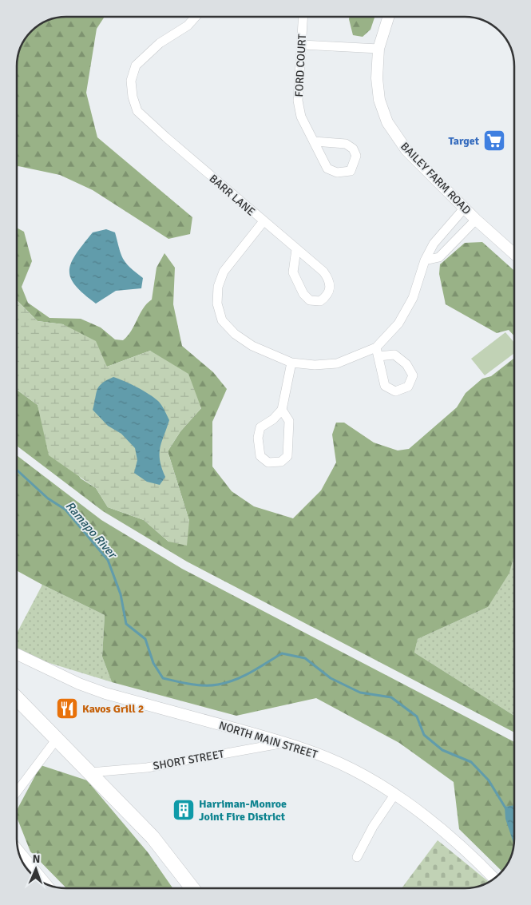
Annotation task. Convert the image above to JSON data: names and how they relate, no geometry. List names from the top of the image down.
{
  "streets": {
    "street": [
      "FORD COURT",
      "BAILEY FARM ROAD",
      "BARR LANE",
      "NORTH MAIN STREET",
      "SHORT STREET"
    ]
  },
  "crossings": [
    ["BAILEY FARM ROAD", "BARR LANE"],
    ["NORTH MAIN STREET", "SHORT STREET"]
  ],
  "water": ["Ramapo River"],
  "places": {
    "supermarket": ["Target"],
    "restaurant": ["Kavos Grill 2"],
    "building": ["Harriman-Monroe Joint Fire District"]
  },
  "north": "top"
}
